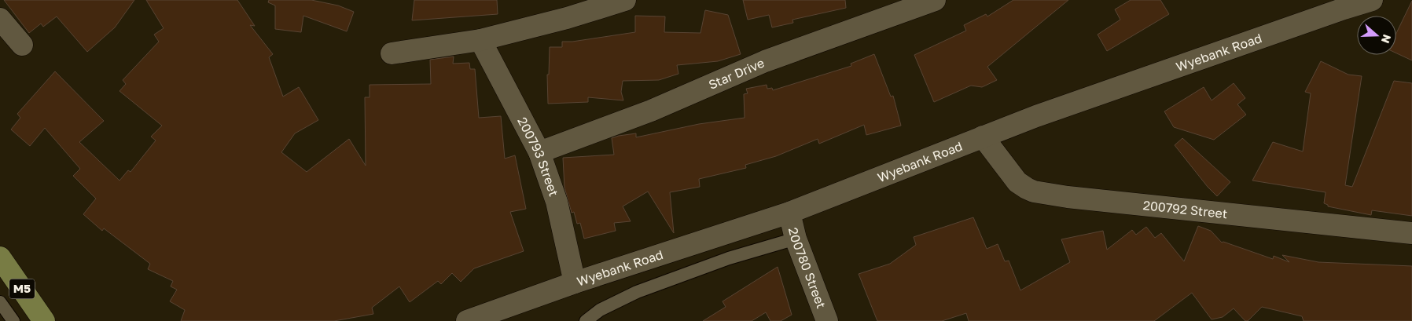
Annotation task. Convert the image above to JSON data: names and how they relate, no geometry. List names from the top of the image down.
{
  "streets": {
    "main road": ["M5"],
    "street": [
      "Wyebank Road",
      "Star Drive",
      "200793 Street",
      "200792 Street",
      "200780 Street"
    ]
  },
  "crossings": [
    ["Wyebank Road", "200793 Street"],
    ["Wyebank Road", "200792 Street"],
    ["Wyebank Road", "200780 Street"],
    ["Star Drive", "200793 Street"]
  ],
  "north": "right"
}
